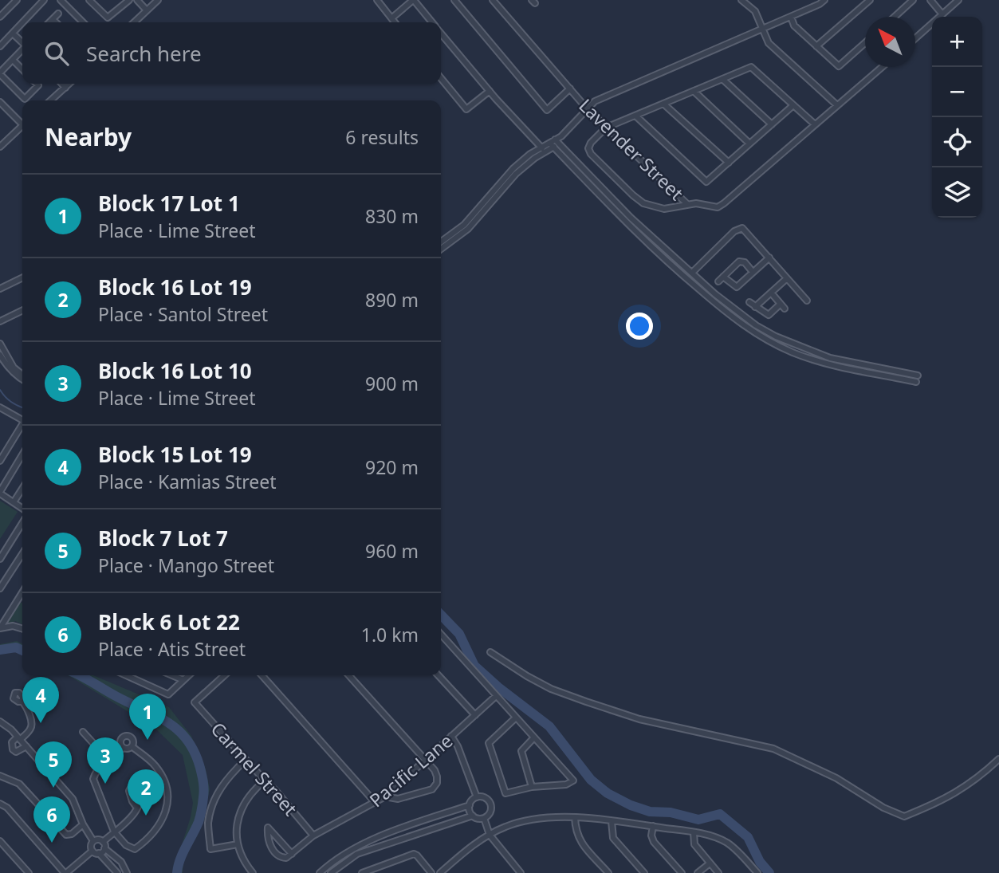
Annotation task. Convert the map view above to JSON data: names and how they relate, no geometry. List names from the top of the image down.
{
  "streets": {
    "street": ["Lavender Street", "Carmel Street", "Pacific Lane"]
  },
  "crossings": [
    ["Carmel Street", "Pacific Lane"]
  ],
  "north": "top left",
  "page": {
    "map_buttons": ["+", "−"],
    "search": "Search here",
    "heading": ["Nearby", "6 results"],
    "list": [
      {
        "mark": "1",
        "name": "Block 17 Lot 1",
        "note": "Place · Lime Street",
        "value": "830 m"
      },
      {
        "mark": "2",
        "name": "Block 16 Lot 19",
        "note": "Place · Santol Street",
        "value": "890 m"
      },
      {
        "mark": "3",
        "name": "Block 16 Lot 10",
        "note": "Place · Lime Street",
        "value": "900 m"
      },
      {
        "mark": "4",
        "name": "Block 15 Lot 19",
        "note": "Place · Kamias Street",
        "value": "920 m"
      },
      {
        "mark": "5",
        "name": "Block 7 Lot 7",
        "note": "Place · Mango Street",
        "value": "960 m"
      },
      {
        "mark": "6",
        "name": "Block 6 Lot 22",
        "note": "Place · Atis Street",
        "value": "1.0 km"
      }
    ],
    "pins": [
      "4",
      "1",
      "3",
      "5",
      "2",
      "6"
    ]
  }
}
